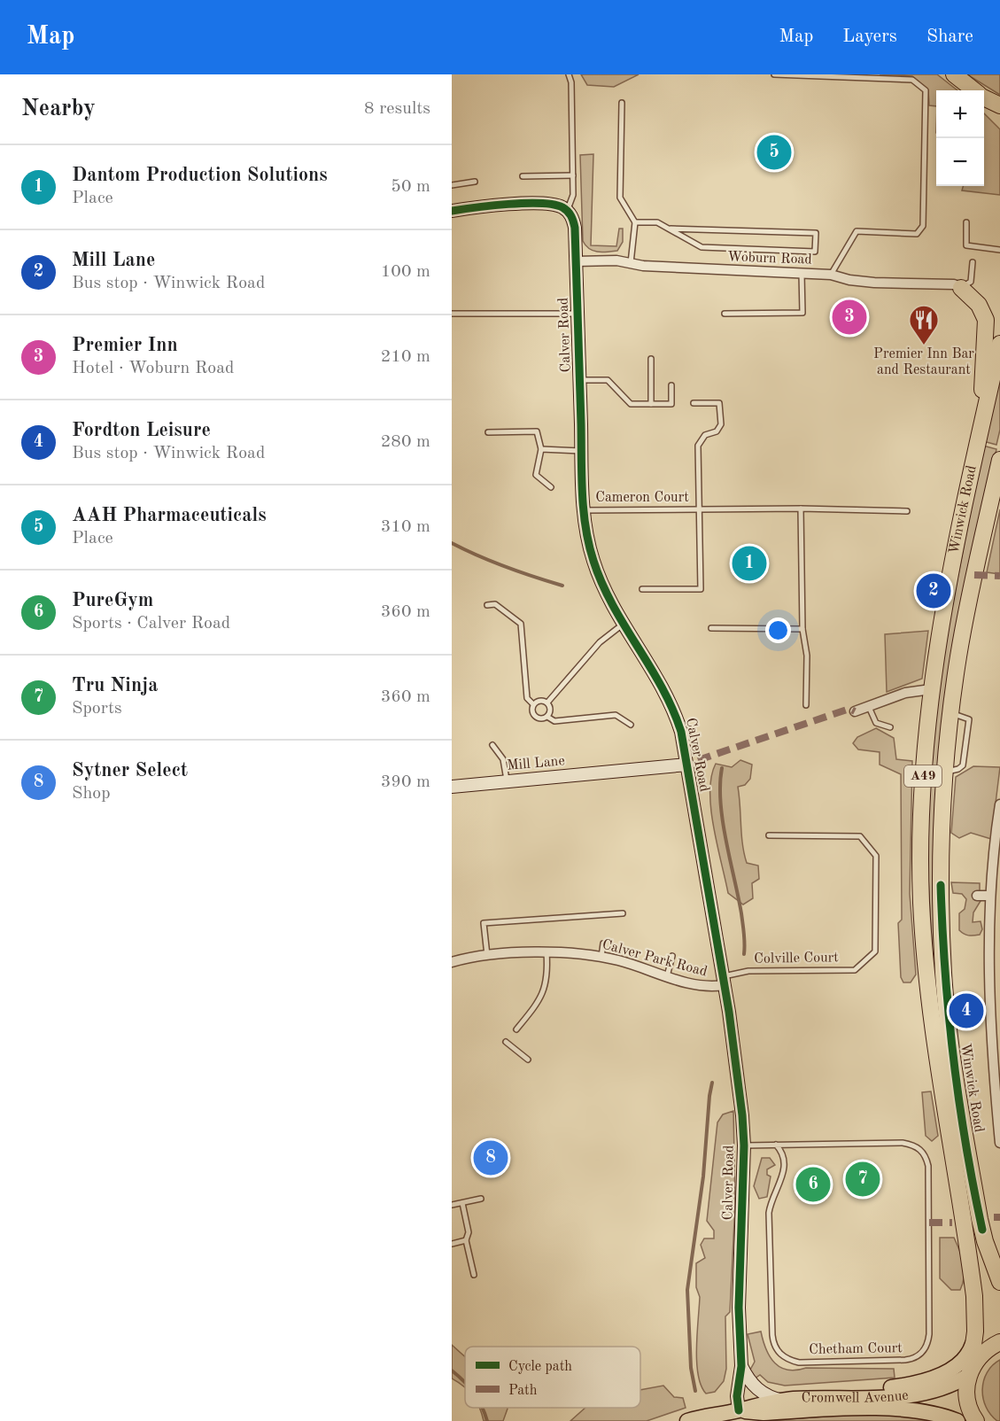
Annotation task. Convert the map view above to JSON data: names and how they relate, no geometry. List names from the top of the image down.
{
  "streets": {
    "highway": ["Winwick Road", "A49"],
    "main road": ["Cromwell Avenue"],
    "street": [
      "Woburn Road",
      "Calver Road",
      "Mill Lane",
      "Calver Park Road"
    ],
    "lane": ["Cameron Court", "Colville Court", "Chetham Court"]
  },
  "crossings": [
    ["Woburn Road", "Calver Road"],
    ["Calver Road", "Cameron Court"],
    ["Calver Road", "Mill Lane"],
    ["Calver Road", "Calver Park Road"],
    ["Calver Road", "Colville Court"],
    ["Calver Road", "Chetham Court"],
    ["Calver Road", "Cromwell Avenue"],
    ["Winwick Road", "A49"],
    ["Winwick Road", "Cromwell Avenue"],
    ["A49", "Cromwell Avenue"],
    ["Calver Park Road", "Colville Court"]
  ],
  "places": {
    "restaurant": ["Premier Inn Bar and Restaurant"]
  },
  "legend": ["Cycle path", "Path"],
  "page": {
    "header": "Map",
    "nav": ["Map", "Layers", "Share"],
    "heading": ["Nearby", "8 results"],
    "map_buttons": ["+", "−"],
    "pins": [
      "5",
      "3",
      "1",
      "2",
      "4",
      "8",
      "7",
      "6"
    ],
    "list": [
      {
        "mark": "1",
        "name": "Dantom Production Solutions",
        "note": "Place",
        "value": "50 m"
      },
      {
        "mark": "2",
        "name": "Mill Lane",
        "note": "Bus stop · Winwick Road",
        "value": "100 m"
      },
      {
        "mark": "3",
        "name": "Premier Inn",
        "note": "Hotel · Woburn Road",
        "value": "210 m"
      },
      {
        "mark": "4",
        "name": "Fordton Leisure",
        "note": "Bus stop · Winwick Road",
        "value": "280 m"
      },
      {
        "mark": "5",
        "name": "AAH Pharmaceuticals",
        "note": "Place",
        "value": "310 m"
      },
      {
        "mark": "6",
        "name": "PureGym",
        "note": "Sports · Calver Road",
        "value": "360 m"
      },
      {
        "mark": "7",
        "name": "Tru Ninja",
        "note": "Sports",
        "value": "360 m"
      },
      {
        "mark": "8",
        "name": "Sytner Select",
        "note": "Shop",
        "value": "390 m"
      }
    ]
  }
}
